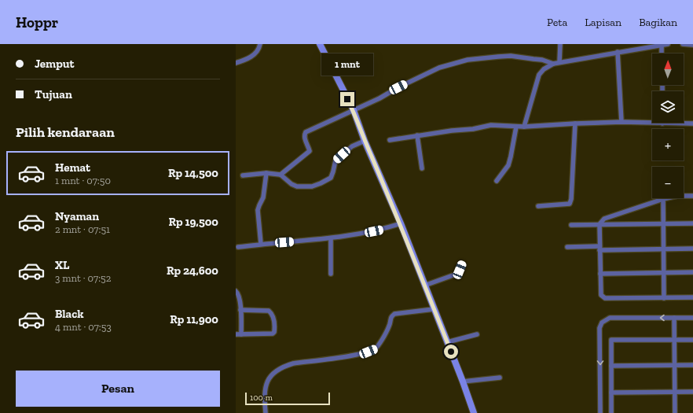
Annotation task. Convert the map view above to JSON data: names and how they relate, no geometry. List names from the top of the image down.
{
  "scale_bar": "100 m",
  "north": "top",
  "page": {
    "header": "Hoppr",
    "nav": ["Peta", "Lapisan", "Bagikan"],
    "banner": ["Jemput", "Tujuan"],
    "map_buttons": ["+", "−"],
    "bubble": "1 mnt",
    "heading": "Pilih kendaraan",
    "list": [
      {
        "name": "Hemat",
        "note": "1 mnt · 07:50",
        "value": "Rp 14,500"
      },
      {
        "name": "Nyaman",
        "note": "2 mnt · 07:51",
        "value": "Rp 19,500"
      },
      {
        "name": "XL",
        "note": "3 mnt · 07:52",
        "value": "Rp 24,600"
      },
      {
        "name": "Black",
        "note": "4 mnt · 07:53",
        "value": "Rp 11,900"
      }
    ],
    "buttons": "Pesan",
    "scale": "100 m"
  }
}
